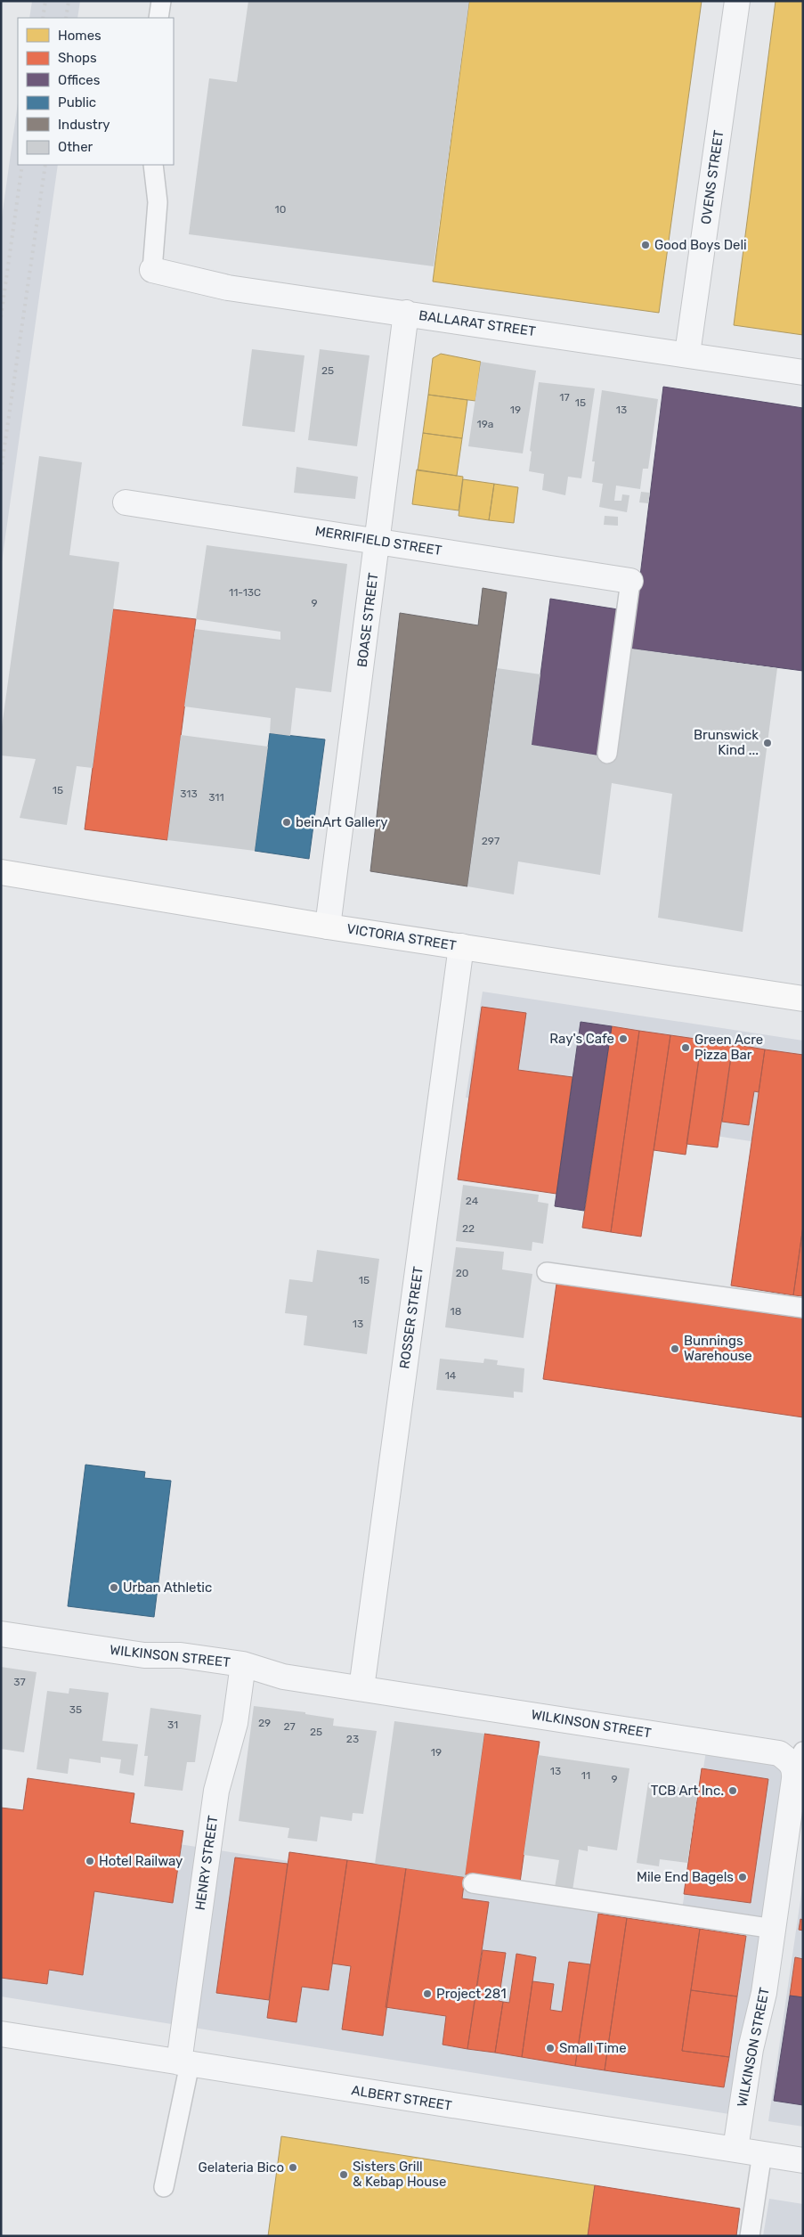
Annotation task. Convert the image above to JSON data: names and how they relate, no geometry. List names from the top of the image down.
{
  "streets": {
    "street": [
      "OVENS STREET",
      "BALLARAT STREET",
      "MERRIFIELD STREET",
      "BOASE STREET",
      "VICTORIA STREET",
      "ROSSER STREET",
      "WILKINSON STREET",
      "HENRY STREET",
      "ALBERT STREET"
    ]
  },
  "crossings": [
    ["OVENS STREET", "BALLARAT STREET"],
    ["BALLARAT STREET", "BOASE STREET"],
    ["MERRIFIELD STREET", "BOASE STREET"],
    ["BOASE STREET", "VICTORIA STREET"],
    ["VICTORIA STREET", "ROSSER STREET"],
    ["ROSSER STREET", "WILKINSON STREET"],
    ["WILKINSON STREET", "HENRY STREET"],
    ["WILKINSON STREET", "ALBERT STREET"],
    ["HENRY STREET", "ALBERT STREET"]
  ],
  "places": [
    "Good Boys Deli",
    "Brunswick Kind ...",
    "beinArt Gallery",
    "Ray's Cafe",
    "Green Acre Pizza Bar",
    "Bunnings Warehouse",
    "Urban Athletic",
    "TCB Art Inc.",
    "Hotel Railway",
    "Mile End Bagels",
    "Project 281",
    "Small Time",
    "Gelateria Bico",
    "Sisters Grill & Kebap House"
  ],
  "house_numbers": [
    "10",
    "25",
    "17",
    "15",
    "19",
    "13",
    "19a",
    "11-13C",
    "9",
    "15",
    "313",
    "311",
    "297",
    "24",
    "22",
    "20",
    "15",
    "18",
    "13",
    "14",
    "37",
    "35",
    "29",
    "31",
    "27",
    "25",
    "23",
    "19",
    "13",
    "11",
    "9"
  ],
  "legend": [
    "Homes",
    "Shops",
    "Offices",
    "Public",
    "Industry",
    "Other"
  ]
}
